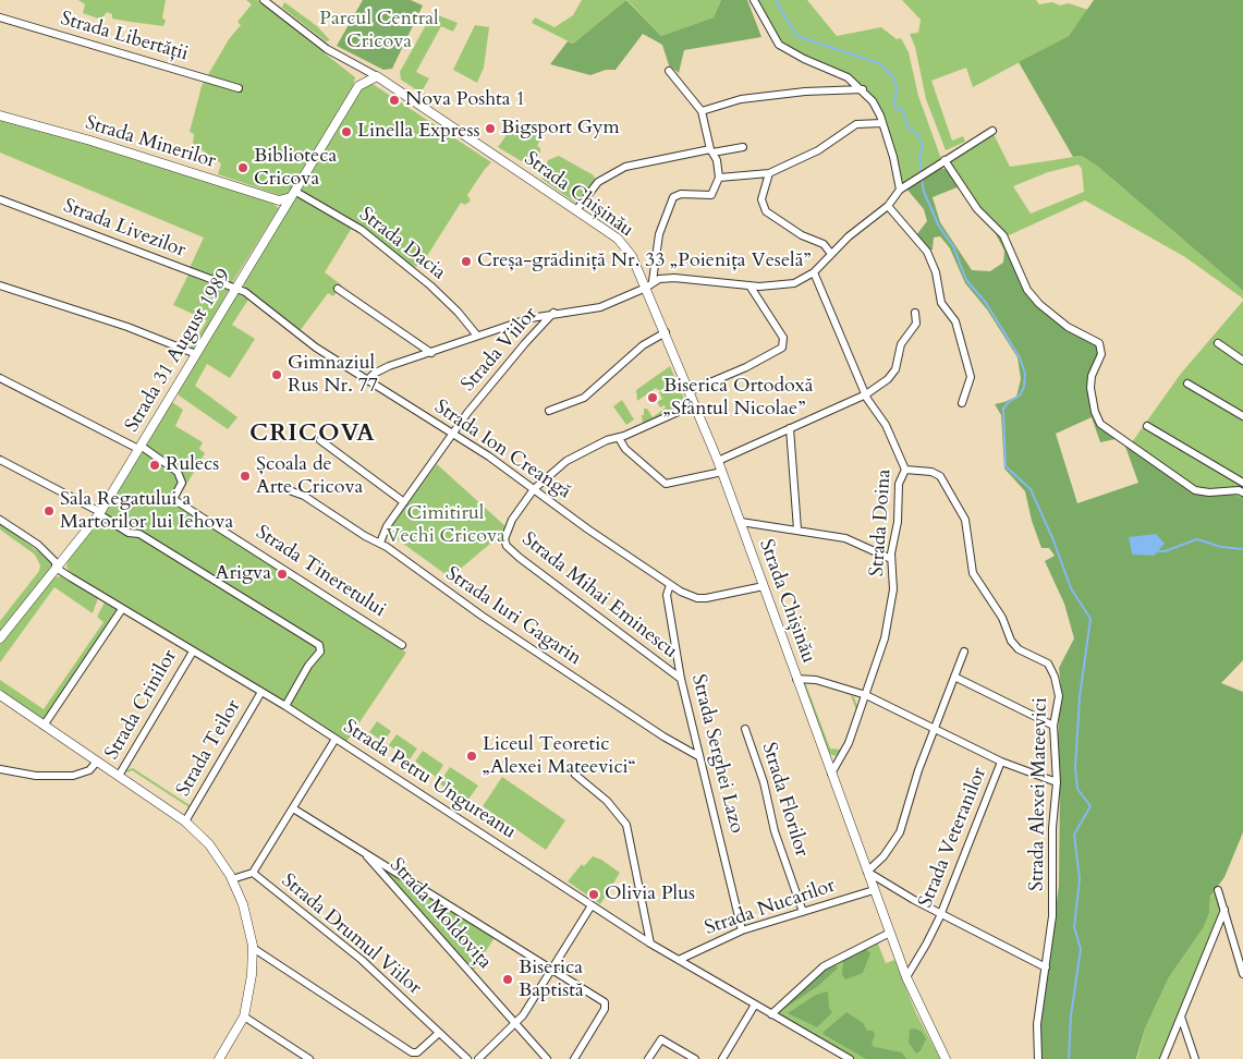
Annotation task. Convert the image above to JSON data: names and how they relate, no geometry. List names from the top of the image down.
{
  "streets": {
    "street": [
      "Strada Libertății",
      "Strada Minerilor",
      "Strada Chișinău",
      "Strada Livezilor",
      "Strada Dacia",
      "Strada Viilor",
      "Strada 31 August 1989",
      "Strada Ion Creangă",
      "Strada Doina",
      "Strada Tineretului",
      "Strada Mihai Eminescu",
      "Strada Iuri Gagarin",
      "Strada Crinilor",
      "Strada Teilor",
      "Strada Serghei Lazo",
      "Strada Petru Ungureanu",
      "Strada Alexei Mateevici",
      "Strada Florilor",
      "Strada Veteranilor",
      "Strada Nucarilor",
      "Strada Moldovița",
      "Strada Drumul Viilor"
    ]
  },
  "crossings": [
    ["Strada Minerilor", "Strada Dacia"],
    ["Strada Minerilor", "Strada 31 August 1989"],
    ["Strada Chișinău", "Strada 31 August 1989"],
    ["Strada Chișinău", "Strada Ion Creangă"],
    ["Strada Chișinău", "Strada Doina"],
    ["Strada Chișinău", "Strada Veteranilor"],
    ["Strada Chișinău", "Strada Nucarilor"],
    ["Strada Livezilor", "Strada 31 August 1989"],
    ["Strada Livezilor", "Strada Ion Creangă"],
    ["Strada Dacia", "Strada 31 August 1989"],
    ["Strada Viilor", "Strada Ion Creangă"],
    ["Strada Viilor", "Strada Iuri Gagarin"],
    ["Strada 31 August 1989", "Strada Ion Creangă"],
    ["Strada 31 August 1989", "Strada Tineretului"],
    ["Strada 31 August 1989", "Strada Petru Ungureanu"],
    ["Strada Ion Creangă", "Strada Mihai Eminescu"],
    ["Strada Ion Creangă", "Strada Serghei Lazo"],
    ["Strada Doina", "Strada Alexei Mateevici"],
    ["Strada Mihai Eminescu", "Strada Serghei Lazo"],
    ["Strada Iuri Gagarin", "Strada Serghei Lazo"],
    ["Strada Crinilor", "Strada Petru Ungureanu"],
    ["Strada Teilor", "Strada Petru Ungureanu"],
    ["Strada Serghei Lazo", "Strada Nucarilor"],
    ["Strada Petru Ungureanu", "Strada Nucarilor"],
    ["Strada Alexei Mateevici", "Strada Veteranilor"],
    ["Strada Florilor", "Strada Nucarilor"]
  ],
  "districts": ["CRICOVA"],
  "parks": ["Parcul Central Cricova", "Cimitirul Vechi Cricova"],
  "places": [
    "Nova Poshta 1",
    "Bigsport Gym",
    "Linella Express",
    "Biblioteca Cricova",
    "Creșa-grădiniță Nr. 33 „Poienița Veselă”",
    "Gimnaziul Rus Nr. 77",
    "Biserica Ortodoxă „Sfântul Nicolae”",
    "Rulecs",
    "Școala de Arte Cricova",
    "Sala Regatului a Martorilor lui Iehova",
    "Arigva",
    "Liceul Teoretic „Alexei Mateevici“",
    "Olivia Plus",
    "Biserica Baptistă"
  ]
}
